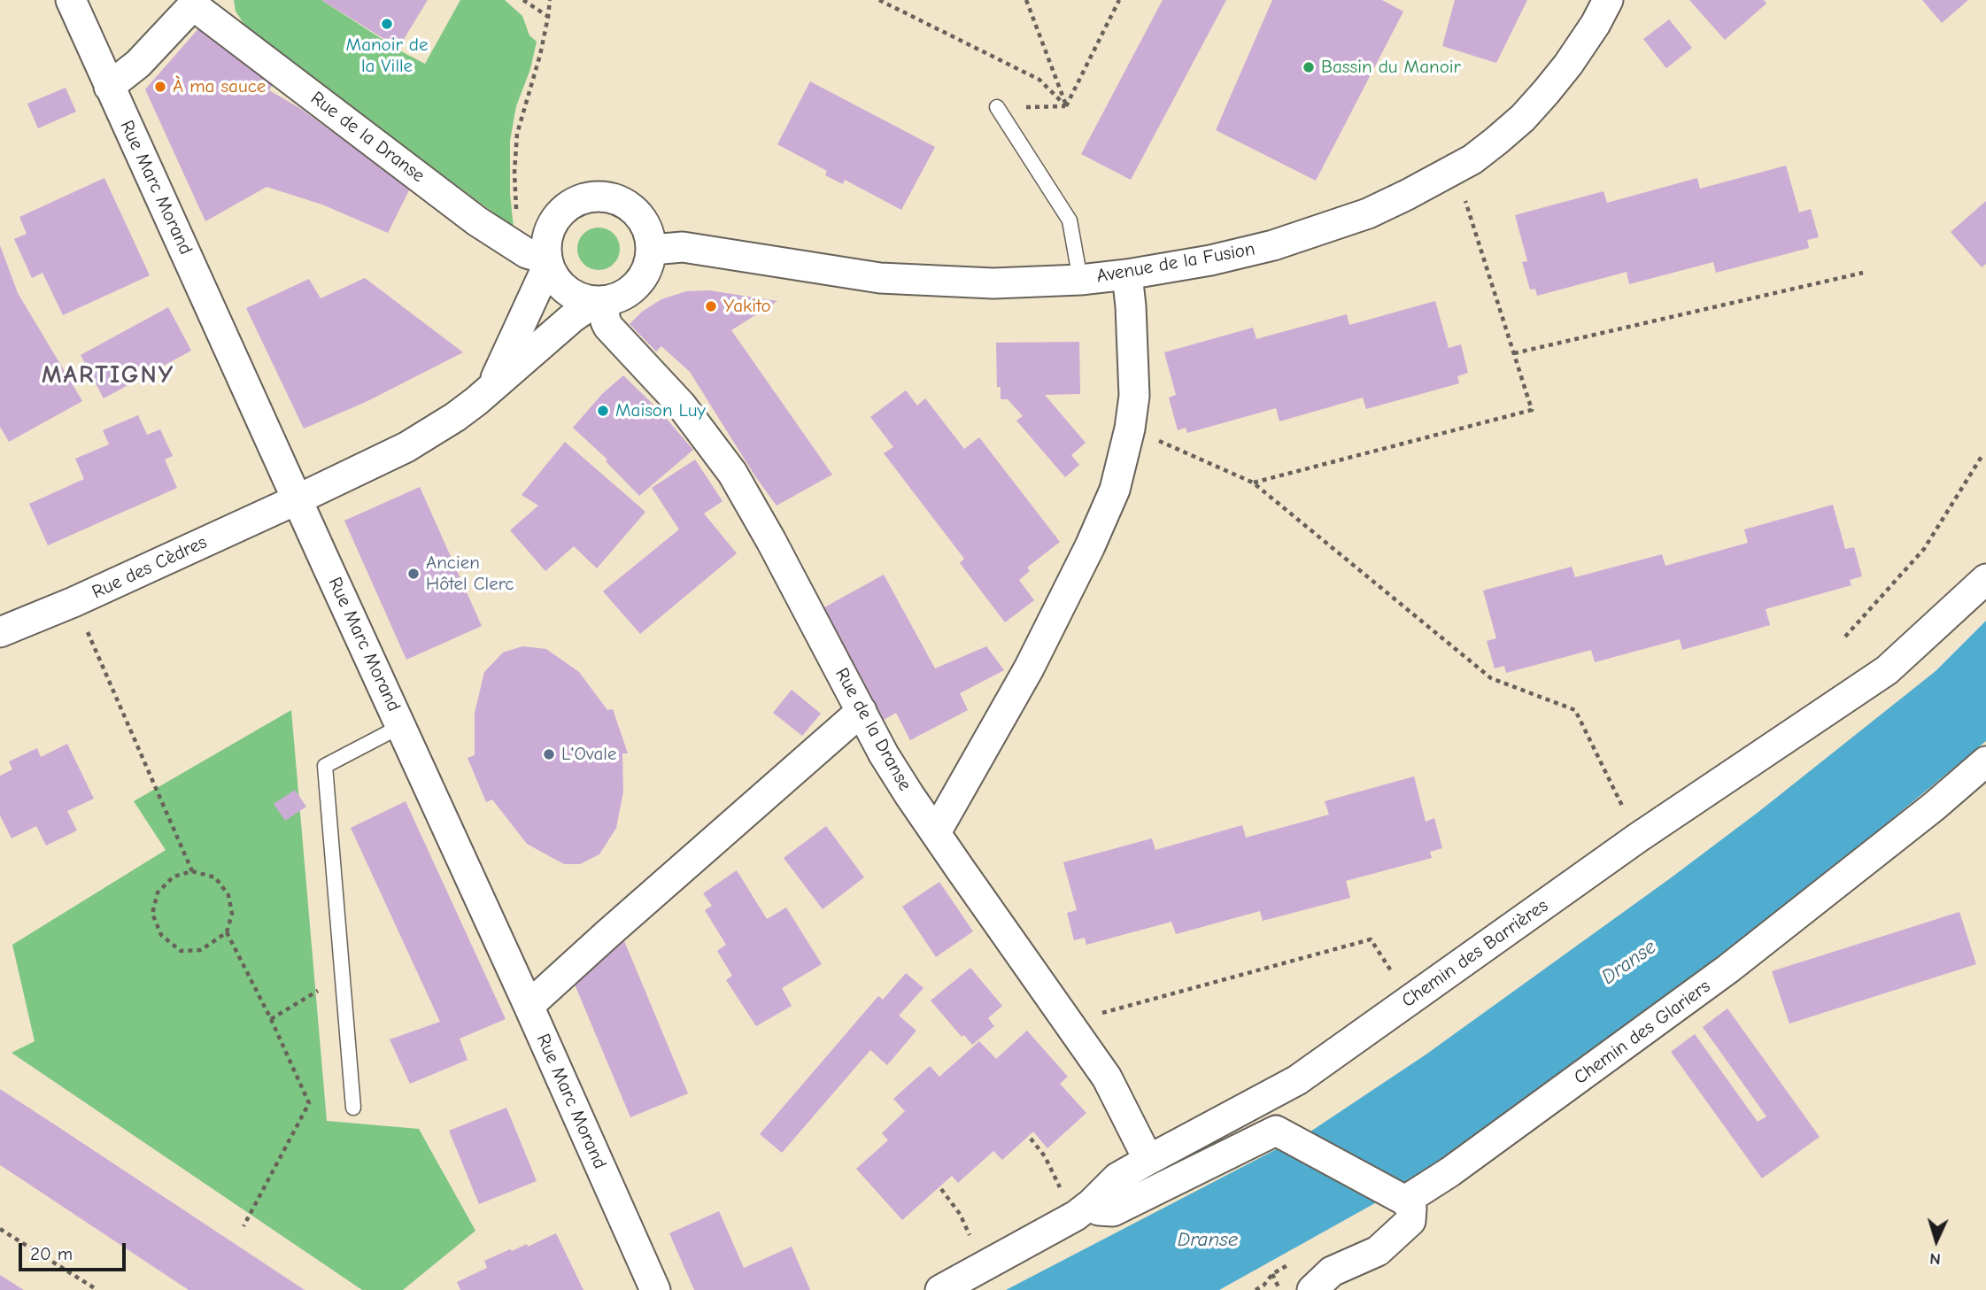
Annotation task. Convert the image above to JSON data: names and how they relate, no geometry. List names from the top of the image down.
{
  "streets": {
    "street": [
      "Rue de la Dranse",
      "Rue Marc Morand",
      "Avenue de la Fusion",
      "Rue des Cèdres",
      "Chemin des Barrières",
      "Chemin des Glariers"
    ]
  },
  "crossings": [
    ["Rue de la Dranse", "Avenue de la Fusion"],
    ["Rue de la Dranse", "Chemin des Barrières"],
    ["Rue Marc Morand", "Rue des Cèdres"]
  ],
  "districts": ["MARTIGNY"],
  "water": ["Dranse"],
  "places": [
    "Manoir de la Ville",
    "Bassin du Manoir",
    "À ma sauce",
    "Yakito",
    "Maison Luy",
    "Ancien Hôtel Clerc",
    "L'Ovale"
  ],
  "scale_bar": "20 m",
  "north": "bottom"
}
